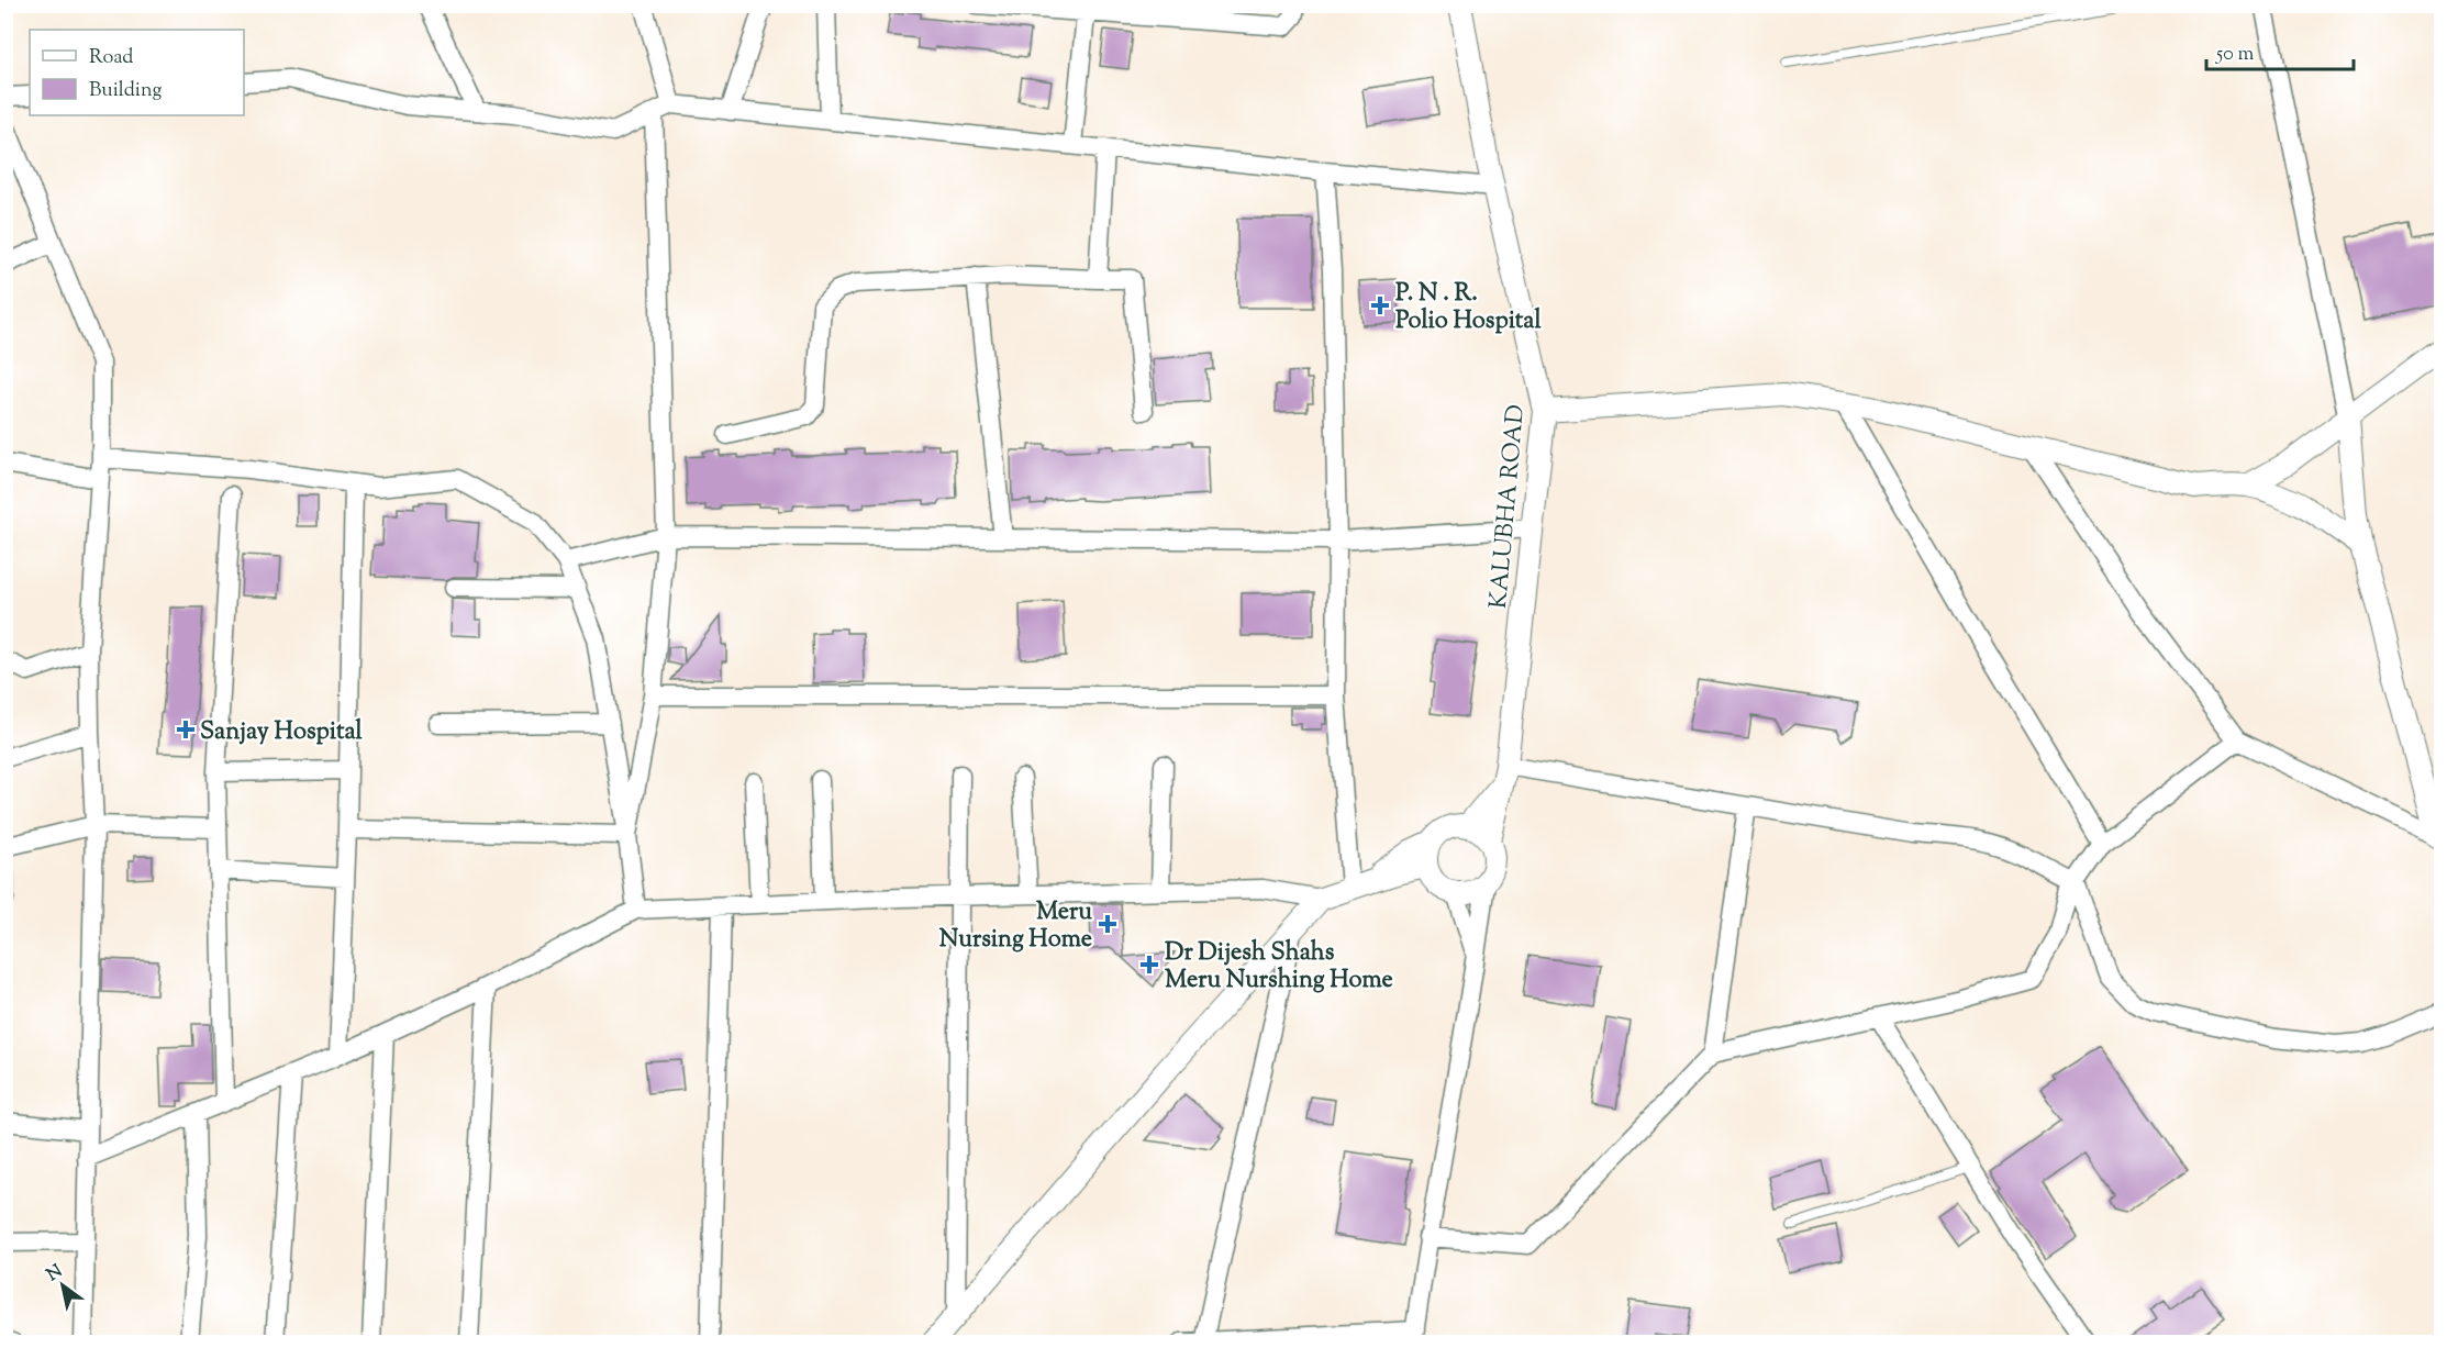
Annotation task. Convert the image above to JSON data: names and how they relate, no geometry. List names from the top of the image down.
{
  "streets": {
    "street": ["KALUBHA ROAD"]
  },
  "places": {
    "health": [
      "P. N . R. Polio Hospital",
      "Sanjay Hospital",
      "Meru Nursing Home",
      "Dr Dijesh Shahs Meru Nurshing Home"
    ]
  },
  "legend": ["Road", "Building"],
  "scale_bar": "50 m",
  "north": "top left"
}
